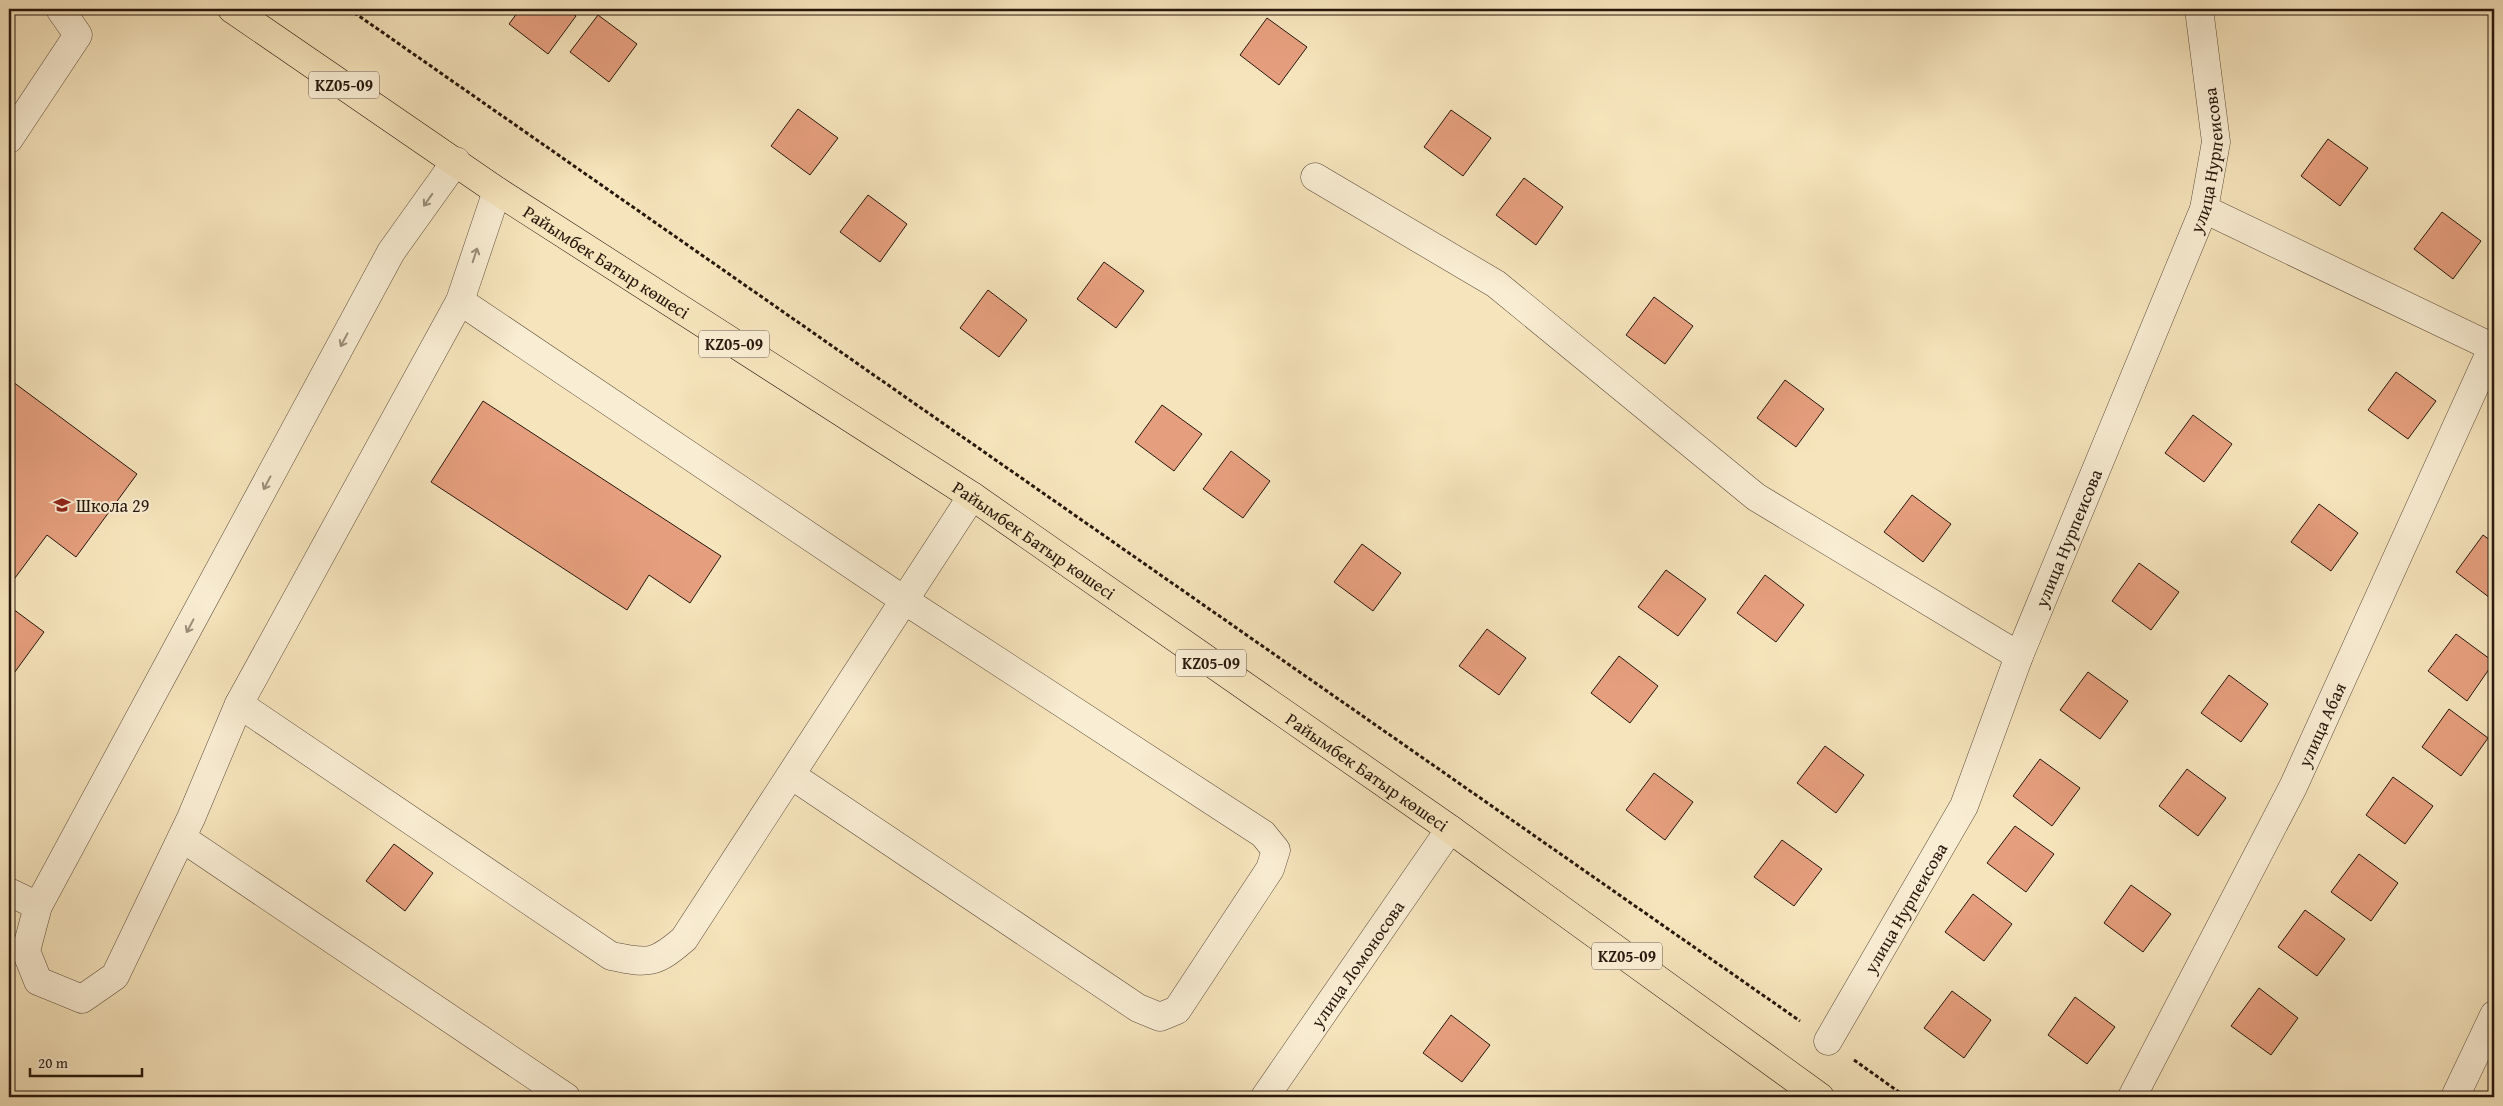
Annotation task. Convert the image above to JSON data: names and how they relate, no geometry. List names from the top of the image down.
{
  "streets": {
    "main road": ["KZ05-09", "Райымбек Батыр көшесі"],
    "street": ["улица Нурпеисова", "улица Абая", "улица Ломоносова"]
  },
  "crossings": [
    ["Райымбек Батыр көшесі", "улица Ломоносова"]
  ],
  "places": {
    "school or university": ["Школа 29"]
  },
  "scale_bar": "20 m"
}
